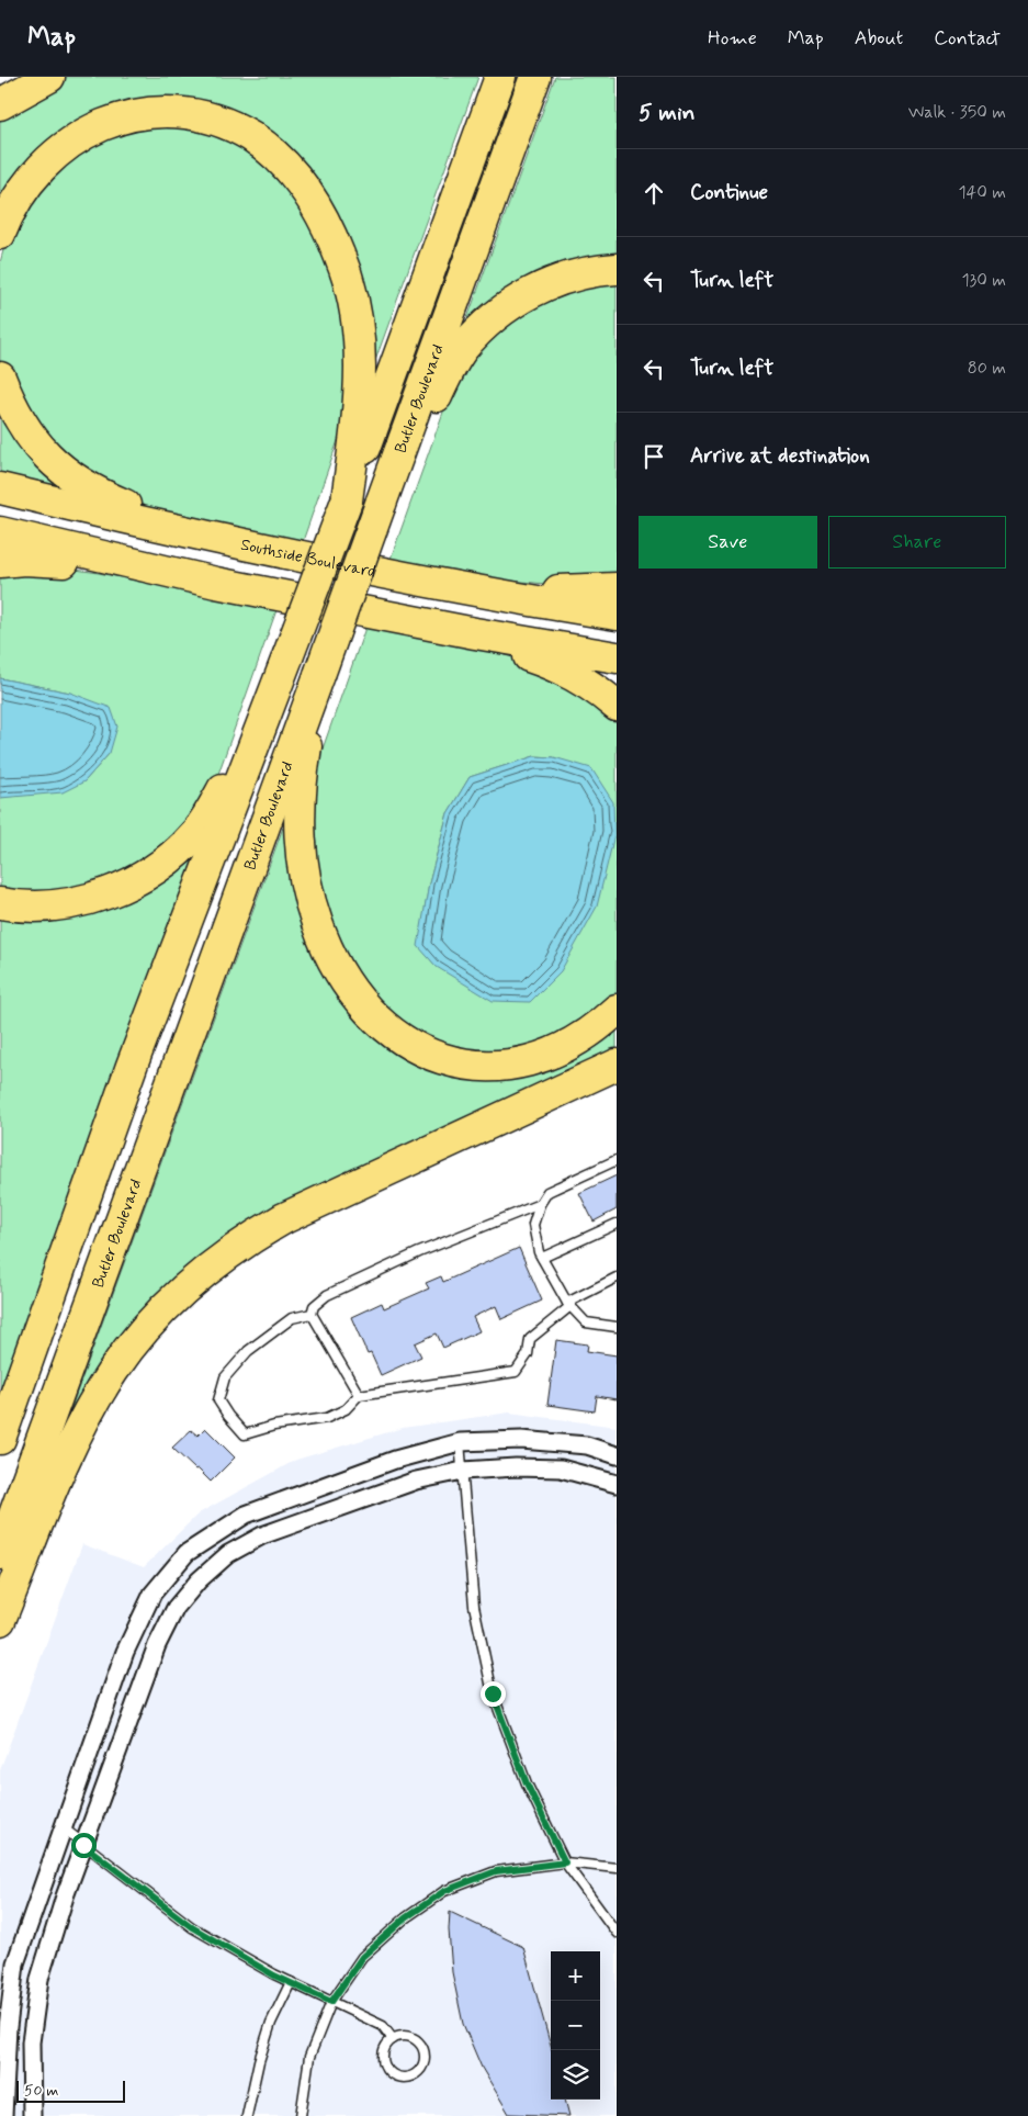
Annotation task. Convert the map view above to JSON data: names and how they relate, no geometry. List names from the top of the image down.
{
  "streets": {
    "highway": ["Butler Boulevard", "Southside Boulevard"]
  },
  "scale_bar": "50 m",
  "page": {
    "header": "Map",
    "nav": [
      "Home",
      "Map",
      "About",
      "Contact"
    ],
    "heading": ["5 min", "Walk · 350 m"],
    "list": [
      ["Continue", "140 m"],
      ["Turn left", "130 m"],
      ["Turn left", "80 m"],
      "Arrive at destination"
    ],
    "buttons": ["Save", "Share"],
    "map_buttons": ["+", "−"],
    "scale": "50 m"
  }
}
